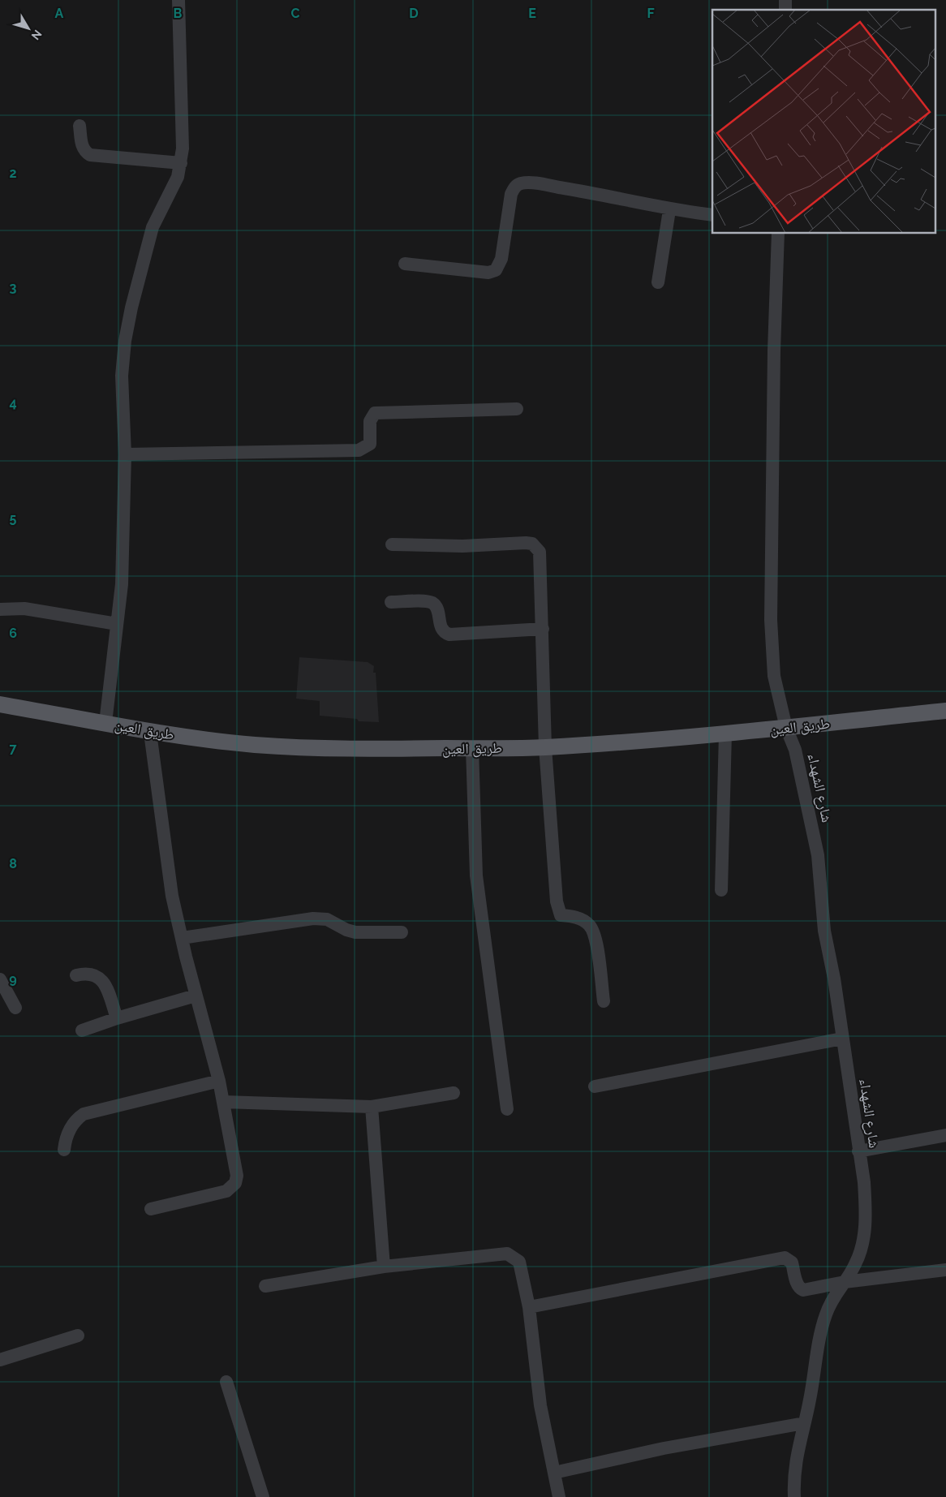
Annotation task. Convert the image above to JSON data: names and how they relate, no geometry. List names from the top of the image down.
{
  "streets": {
    "main road": ["طريق العين"],
    "street": ["شارع الشهداء"]
  },
  "crossings": [
    ["طريق العين", "شارع الشهداء"]
  ],
  "north": "bottom right",
  "grid": {
    "columns": [
      "A",
      "B",
      "C",
      "D",
      "E",
      "F"
    ],
    "rows": [
      "2",
      "3",
      "4",
      "5",
      "6",
      "7",
      "8",
      "9"
    ]
  }
}
